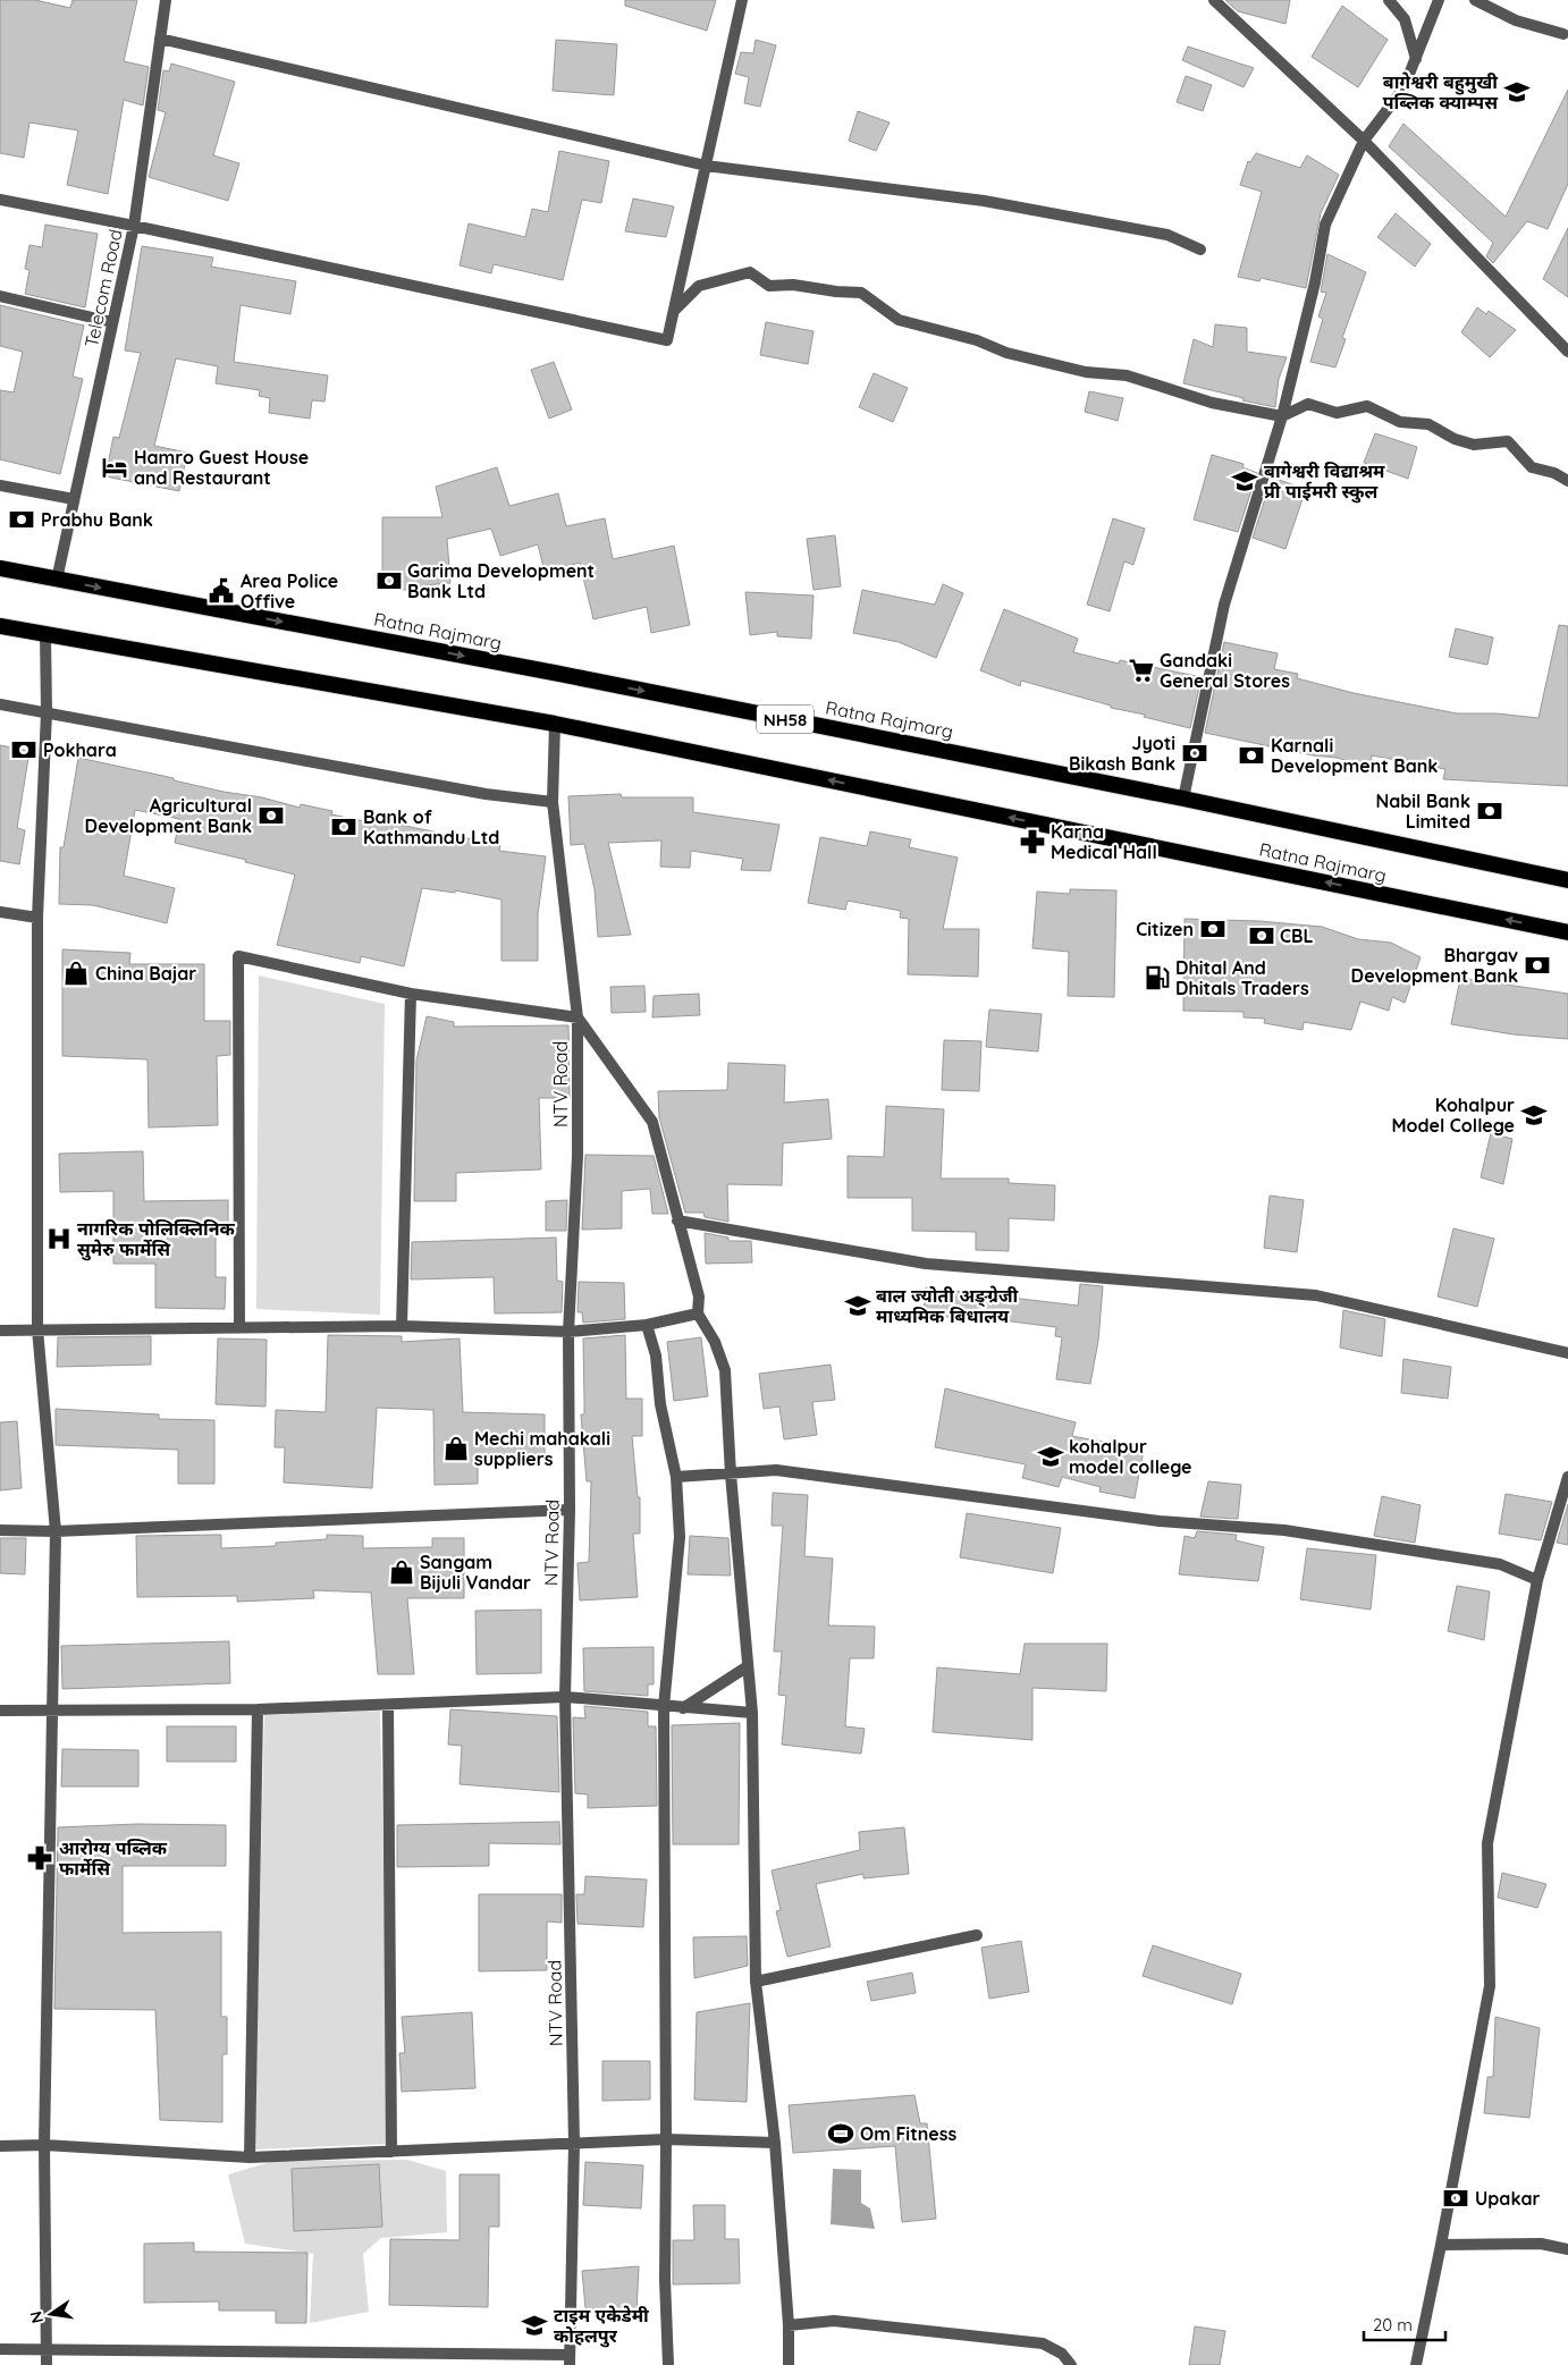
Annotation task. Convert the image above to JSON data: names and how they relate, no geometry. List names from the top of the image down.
{
  "streets": {
    "highway": ["Ratna Rajmarg", "NH58"],
    "street": ["Telecom Road", "NTV Road"]
  },
  "crossings": [
    ["Telecom Road", "Ratna Rajmarg"],
    ["Ratna Rajmarg", "NTV Road"]
  ],
  "places": {
    "school or university": [
      "बागेश्वरी बहुमुखी पब्लिक क्याम्पस",
      "बागेश्वरी विद्याश्रम प्री पाईमरी स्कुल",
      "Kohalpur Model College",
      "बाल ज्योती अङ्ग्रेजी माध्यमिक बिधालय",
      "kohalpur model college",
      "टाइम एकेडेमी कोहलपुर"
    ],
    "hotel": ["Hamro Guest House and Restaurant"],
    "bank": [
      "Prabhu Bank",
      "Garima Development Bank Ltd",
      "Pokhara",
      "Jyoti Bikash Bank",
      "Karnali Development Bank",
      "Nabil Bank Limited",
      "Agricultural Development Bank",
      "Bank of Kathmandu Ltd",
      "Citizen",
      "CBL",
      "Bhargav Development Bank",
      "Upakar"
    ],
    "public building": ["Area Police Offive"],
    "supermarket": ["Gandaki General Stores"],
    "pharmacy": ["Karna Medical Hall", "आरोग्य पब्लिक फार्मेसि"],
    "shop": ["China Bajar", "Mechi mahakali suppliers", "Sangam Bijuli Vandar"],
    "fuel station": ["Dhital And Dhitals Traders"],
    "hospital": ["नागरिक पोलिक्लिनिक सुमेरु फार्मेसि"],
    "sports": ["Om Fitness"]
  },
  "scale_bar": "20 m",
  "north": "left"
}
